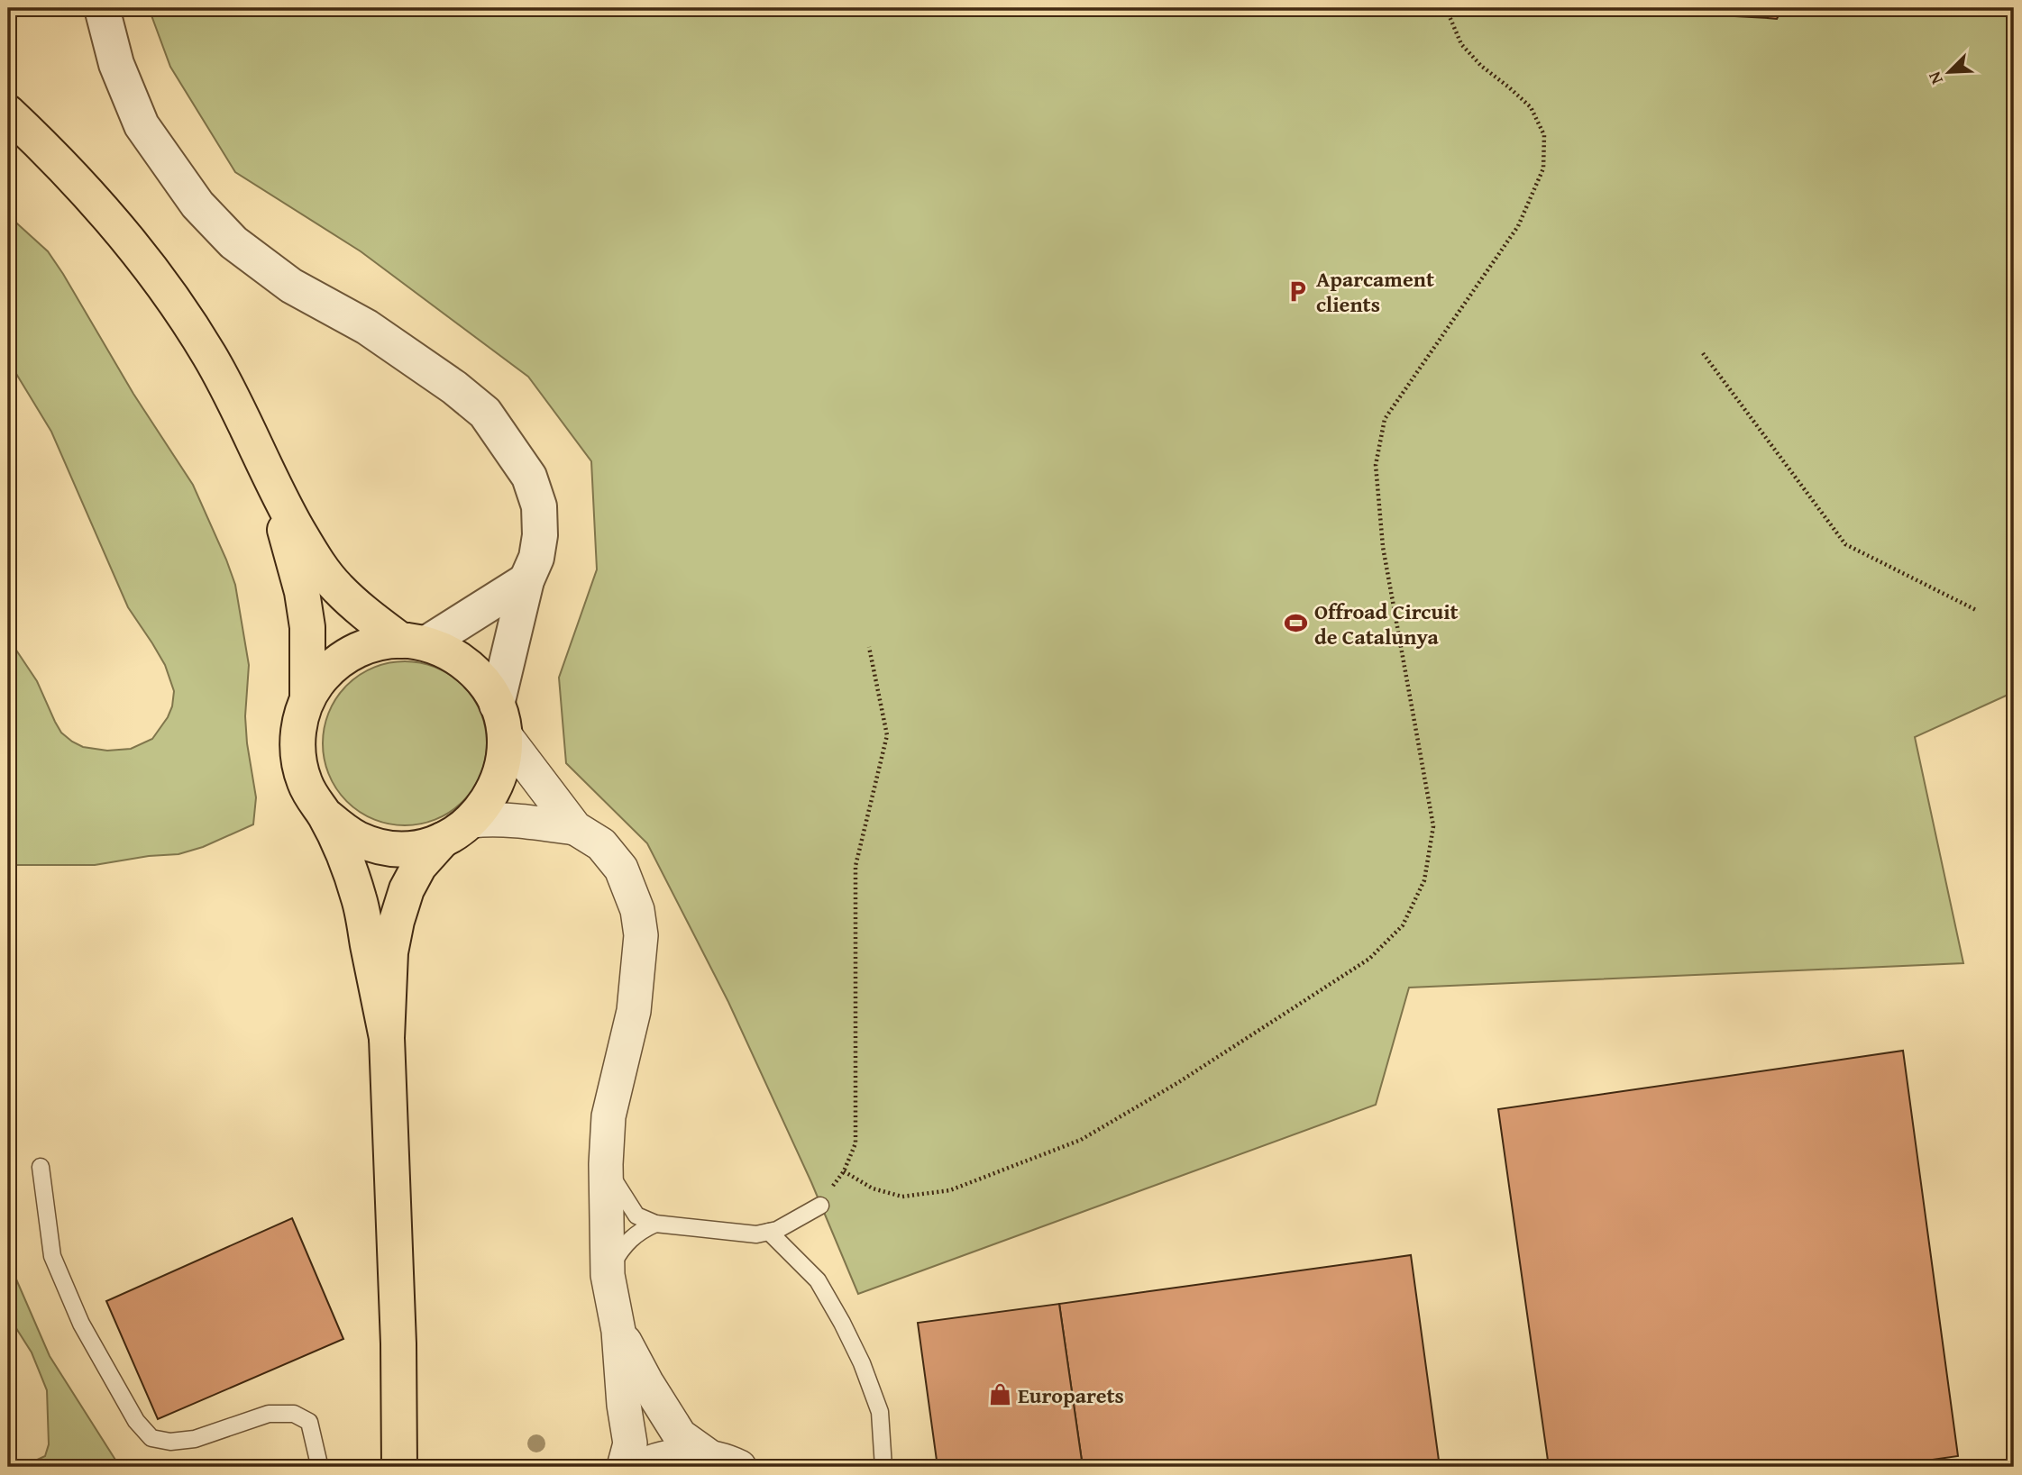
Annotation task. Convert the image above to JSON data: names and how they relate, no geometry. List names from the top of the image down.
{
  "places": {
    "parking": ["Aparcament clients"],
    "sports": ["Offroad Circuit de Catalunya"],
    "shop": ["Europarets"]
  },
  "north": "bottom left"
}
